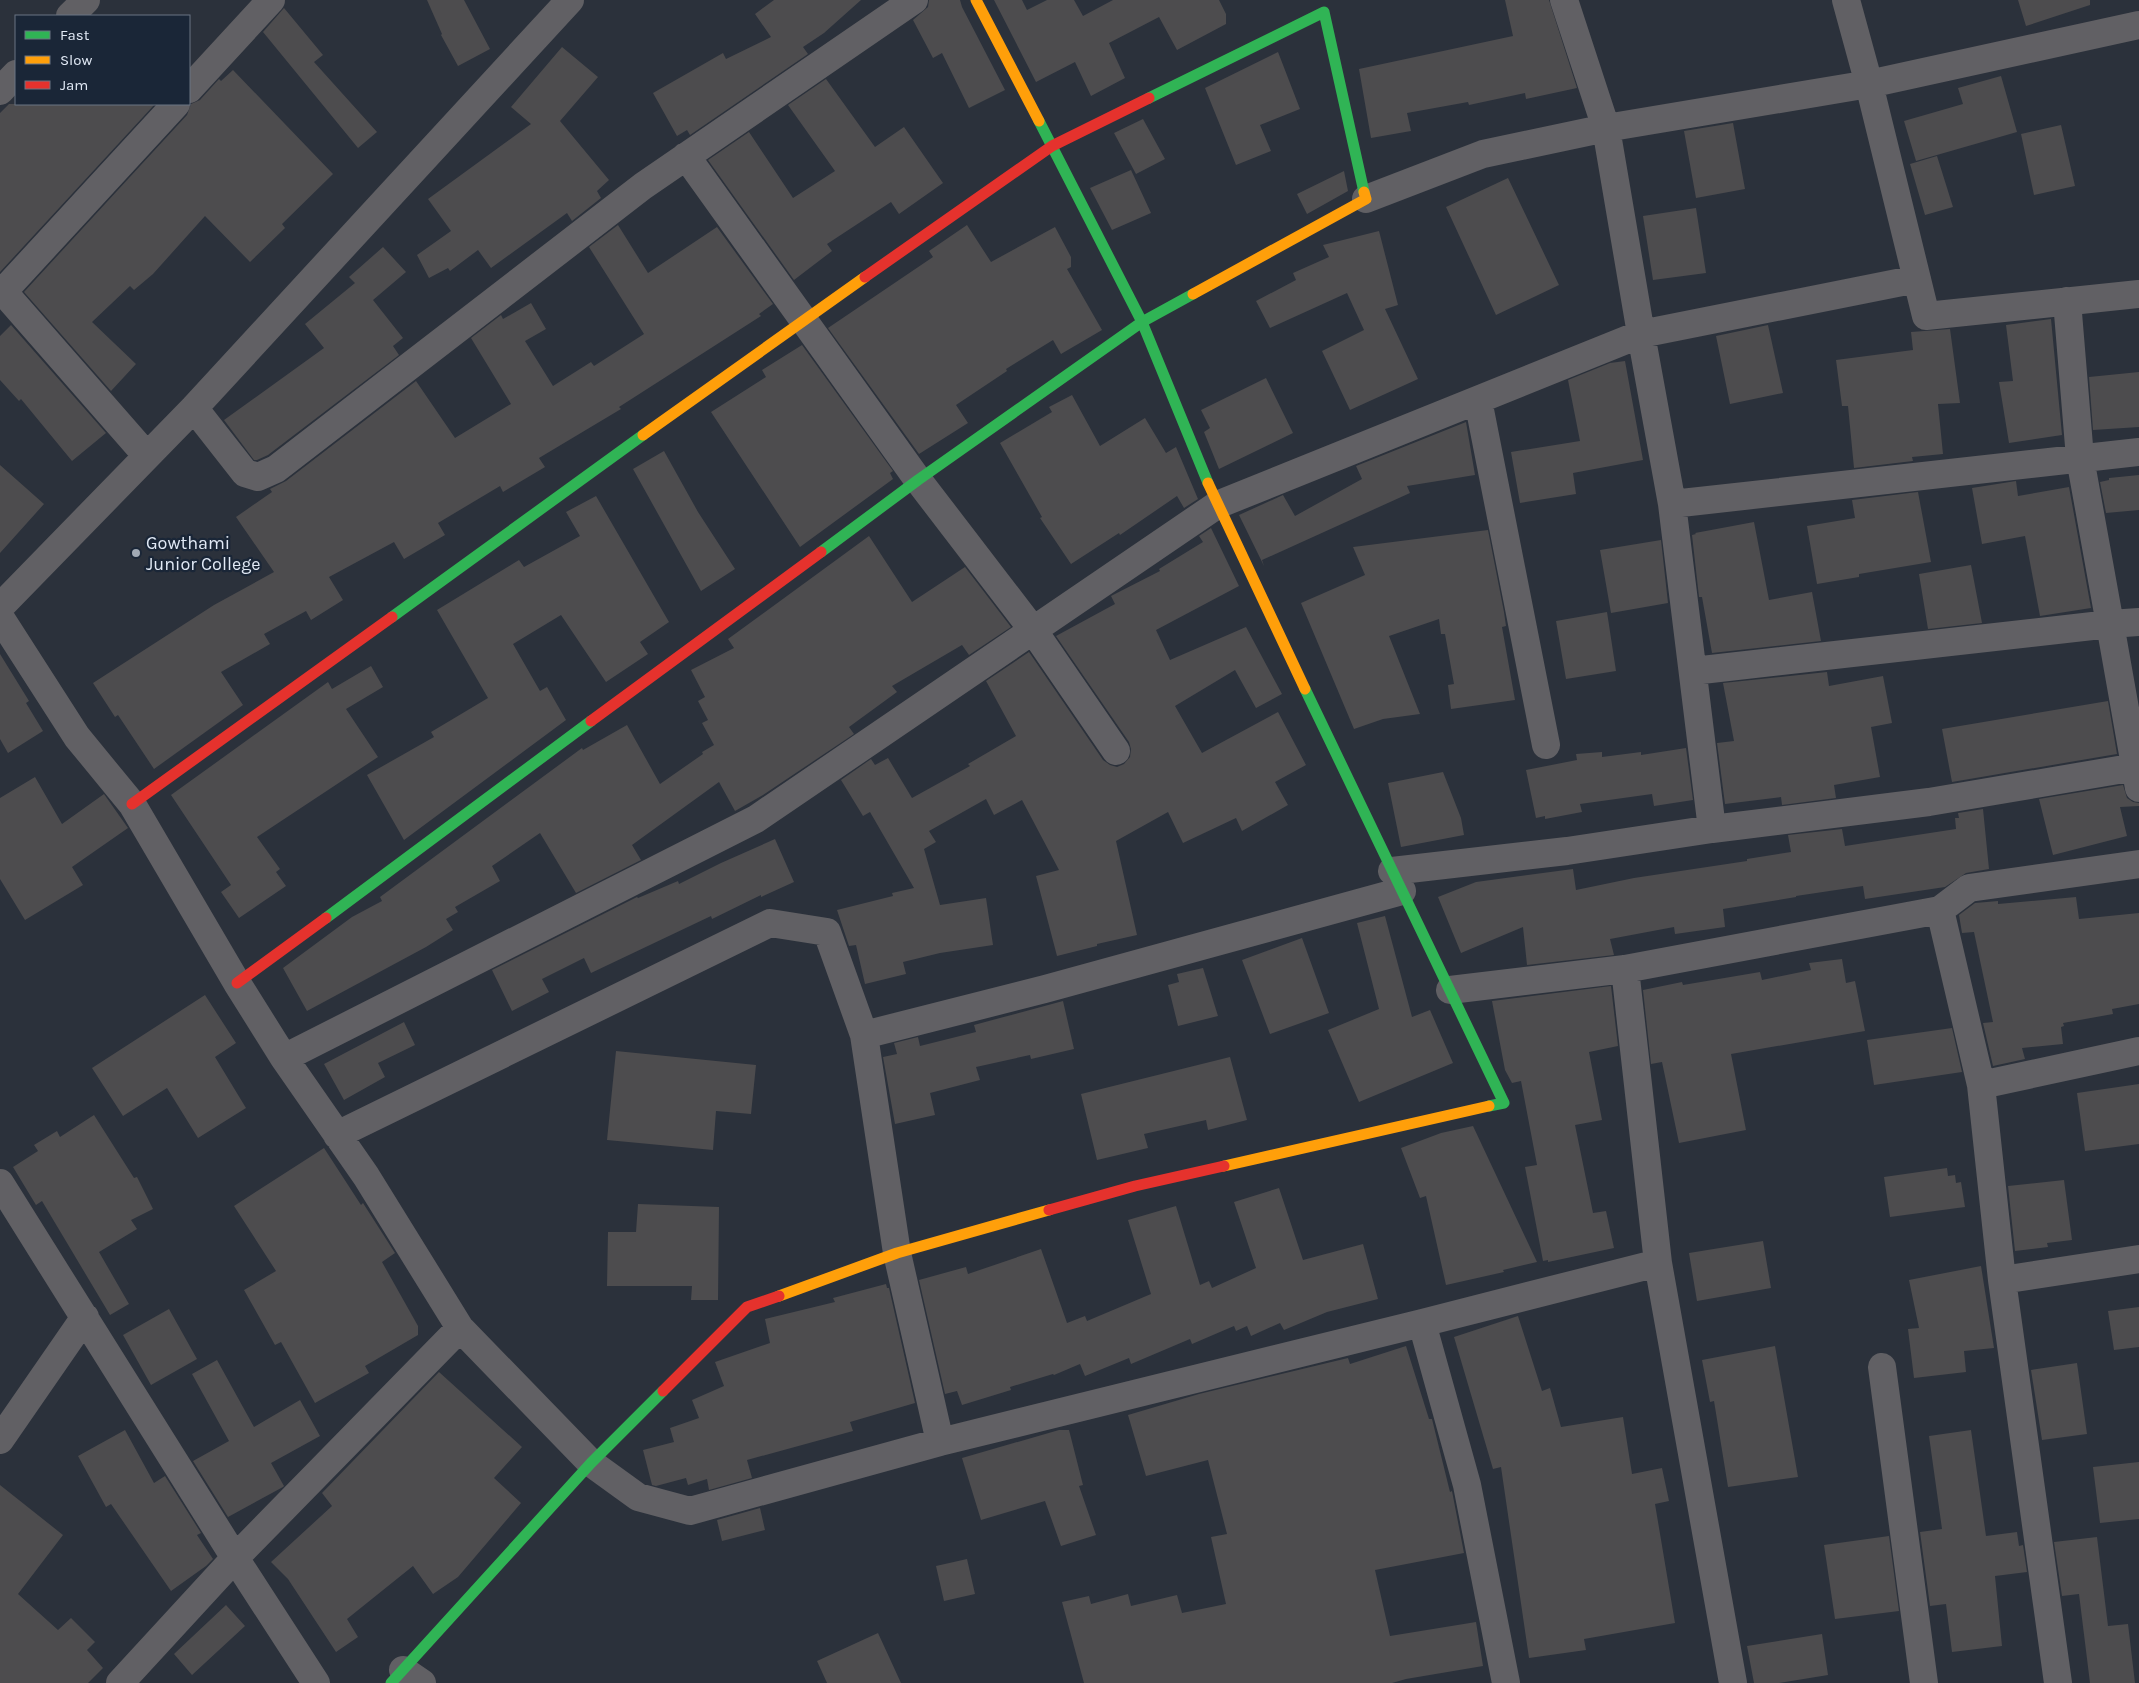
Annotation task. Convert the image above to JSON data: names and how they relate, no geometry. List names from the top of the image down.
{
  "places": ["Gowthami Junior College"],
  "legend": ["Fast", "Slow", "Jam"]
}
